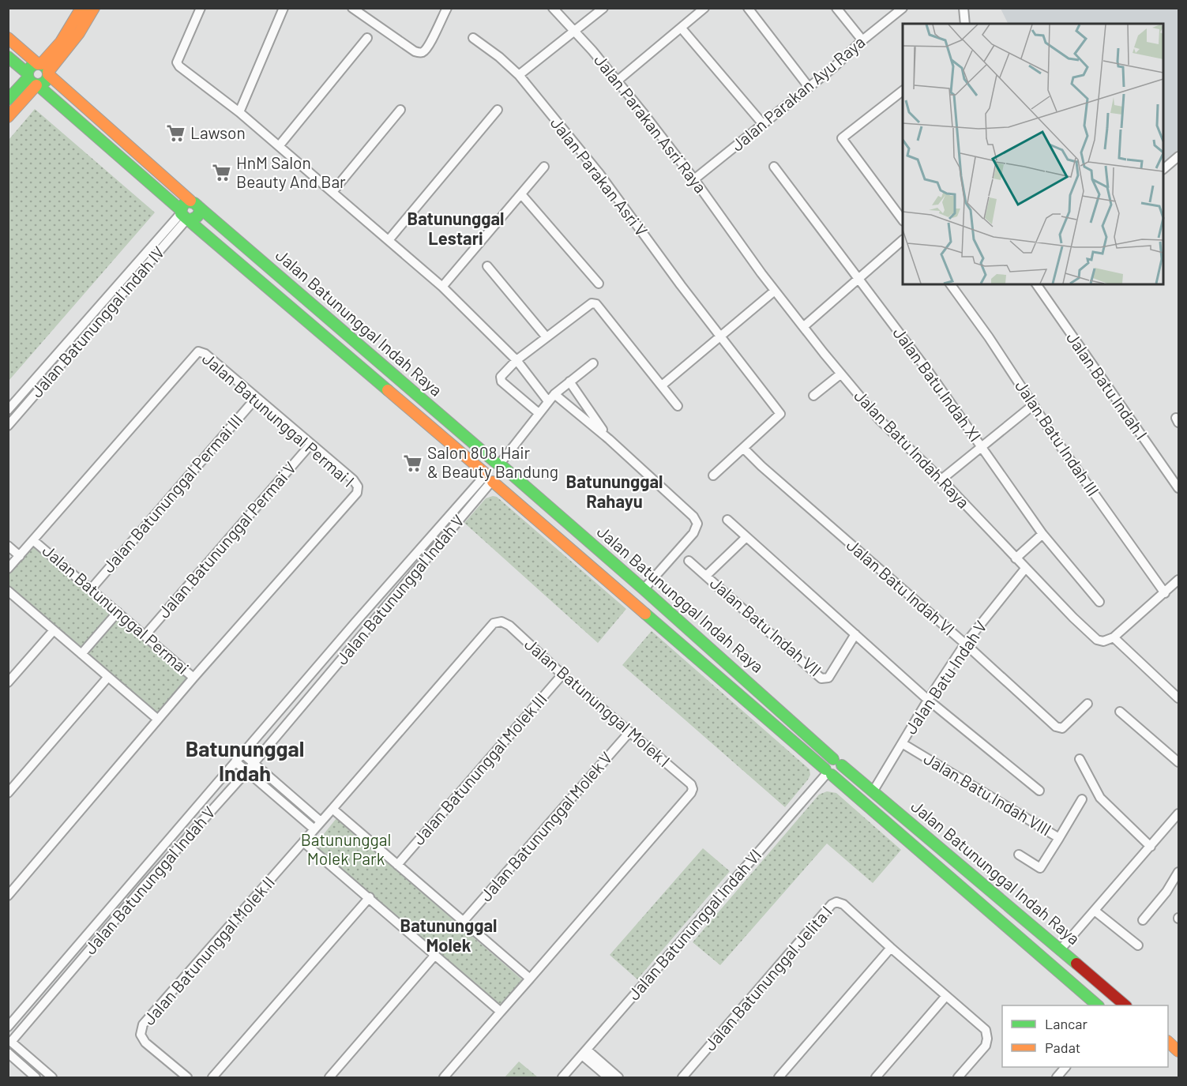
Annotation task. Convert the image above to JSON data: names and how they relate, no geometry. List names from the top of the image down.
{
  "streets": {
    "street": [
      "Jalan Parakan Ayu Raya",
      "Jalan Parakan Asri Raya",
      "Jalan Parakan Asri V",
      "Jalan Batununggal Indah IV",
      "Jalan Batununggal Indah Raya",
      "Jalan Batu Indah XI",
      "Jalan Batu Indah I",
      "Jalan Batununggal Permai I",
      "Jalan Batu Indah III",
      "Jalan Batu Indah Raya",
      "Jalan Batununggal Permai III",
      "Jalan Batununggal Permai V",
      "Jalan Batu Indah VI",
      "Jalan Batununggal Indah V",
      "Jalan Batununggal Permai",
      "Jalan Batu Indah VII",
      "Jalan Batu Indah V",
      "Jalan Batununggal Molek I",
      "Jalan Batununggal Molek III",
      "Jalan Batu Indah VIII",
      "Jalan Batununggal Molek V",
      "Jalan Batununggal Indah VI",
      "Jalan Batununggal Molek II",
      "Jalan Batununggal Jelita I"
    ]
  },
  "crossings": [
    ["Jalan Parakan Ayu Raya", "Jalan Parakan Asri Raya"],
    ["Jalan Parakan Asri Raya", "Jalan Batu Indah Raya"],
    ["Jalan Batununggal Indah IV", "Jalan Batununggal Indah Raya"],
    ["Jalan Batununggal Indah Raya", "Jalan Batununggal Indah V"],
    ["Jalan Batununggal Indah Raya", "Jalan Batu Indah V"],
    ["Jalan Batununggal Indah Raya", "Jalan Batununggal Indah VI"],
    ["Jalan Batununggal Permai I", "Jalan Batununggal Permai III"],
    ["Jalan Batununggal Permai I", "Jalan Batununggal Permai V"],
    ["Jalan Batununggal Permai I", "Jalan Batununggal Permai"],
    ["Jalan Batu Indah Raya", "Jalan Batu Indah V"],
    ["Jalan Batununggal Permai III", "Jalan Batununggal Permai"],
    ["Jalan Batununggal Permai V", "Jalan Batununggal Permai"],
    ["Jalan Batu Indah VI", "Jalan Batu Indah V"],
    ["Jalan Batu Indah V", "Jalan Batu Indah VIII"],
    ["Jalan Batununggal Molek I", "Jalan Batununggal Molek III"],
    ["Jalan Batununggal Molek I", "Jalan Batununggal Molek V"],
    ["Jalan Batununggal Molek I", "Jalan Batununggal Molek II"]
  ],
  "districts": [
    "Batununggal Lestari",
    "Batununggal Rahayu",
    "Batununggal Indah",
    "Batununggal Molek"
  ],
  "parks": ["Batununggal Molek Park"],
  "places": {
    "supermarket": ["Lawson", "HnM Salon Beauty And Bar", "Salon 808 Hair & Beauty Bandung"]
  },
  "legend": ["Lancar", "Padat"]
}
